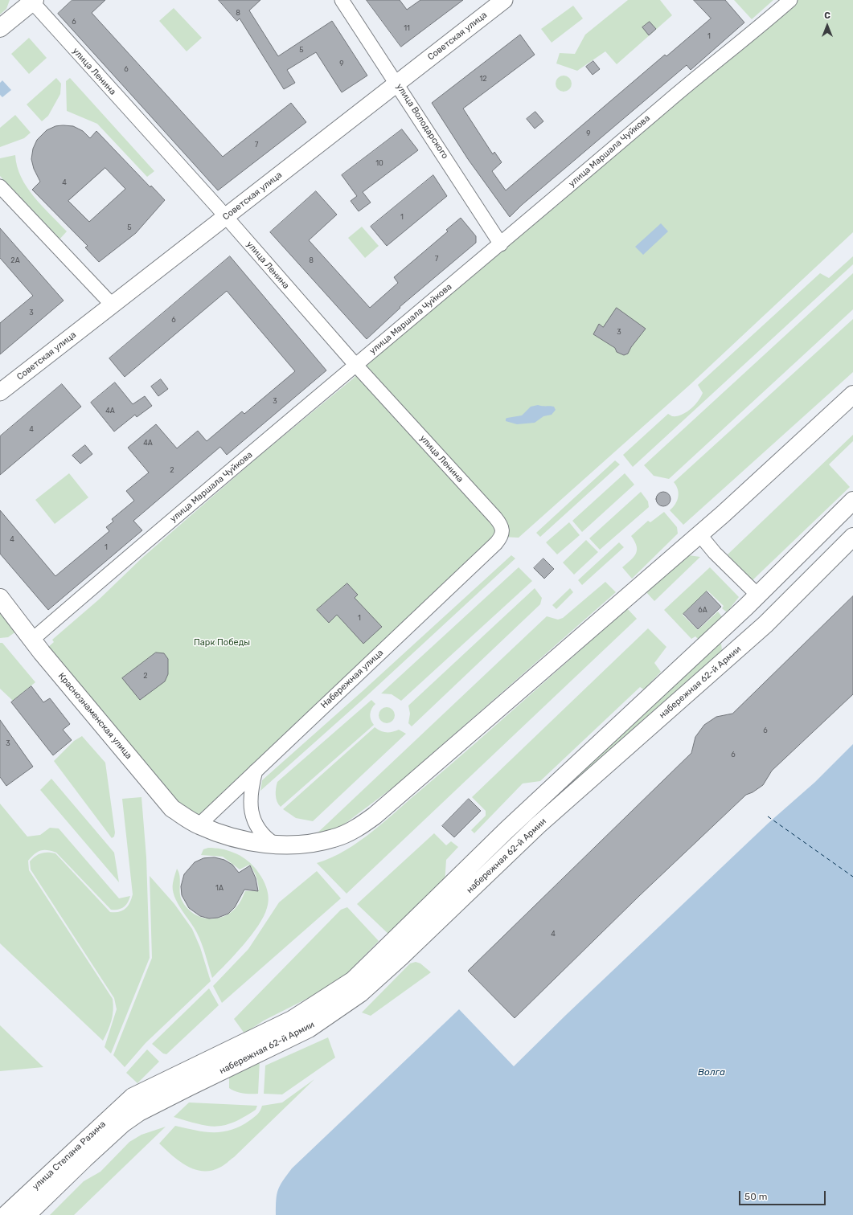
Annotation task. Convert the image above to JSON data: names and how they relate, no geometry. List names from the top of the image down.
{
  "streets": {
    "main road": ["набережная 62-й Армии", "Краснознаменская улица", "улица Степана Разина"],
    "street": [
      "Советская улица",
      "улица Ленина",
      "улица Володарского",
      "улица Маршала Чуйкова",
      "Набережная улица"
    ]
  },
  "crossings": [
    ["Советская улица", "улица Ленина"],
    ["Советская улица", "улица Володарского"],
    ["улица Ленина", "улица Маршала Чуйкова"],
    ["улица Ленина", "Набережная улица"],
    ["улица Володарского", "улица Маршала Чуйкова"],
    ["улица Маршала Чуйкова", "Краснознаменская улица"],
    ["Набережная улица", "Краснознаменская улица"],
    ["набережная 62-й Армии", "улица Степана Разина"]
  ],
  "water": ["Волга"],
  "parks": ["Парк Победы"],
  "house_numbers": [
    "8",
    "6",
    "11",
    "1",
    "5",
    "9",
    "6",
    "12",
    "9",
    "7",
    "10",
    "4",
    "1",
    "5",
    "7",
    "2А",
    "8",
    "3",
    "6",
    "3",
    "3",
    "4А",
    "4",
    "4А",
    "2",
    "4",
    "1",
    "6А",
    "1",
    "2",
    "6",
    "3",
    "6",
    "1А",
    "4"
  ],
  "scale_bar": "50 m",
  "north": "top"
}
